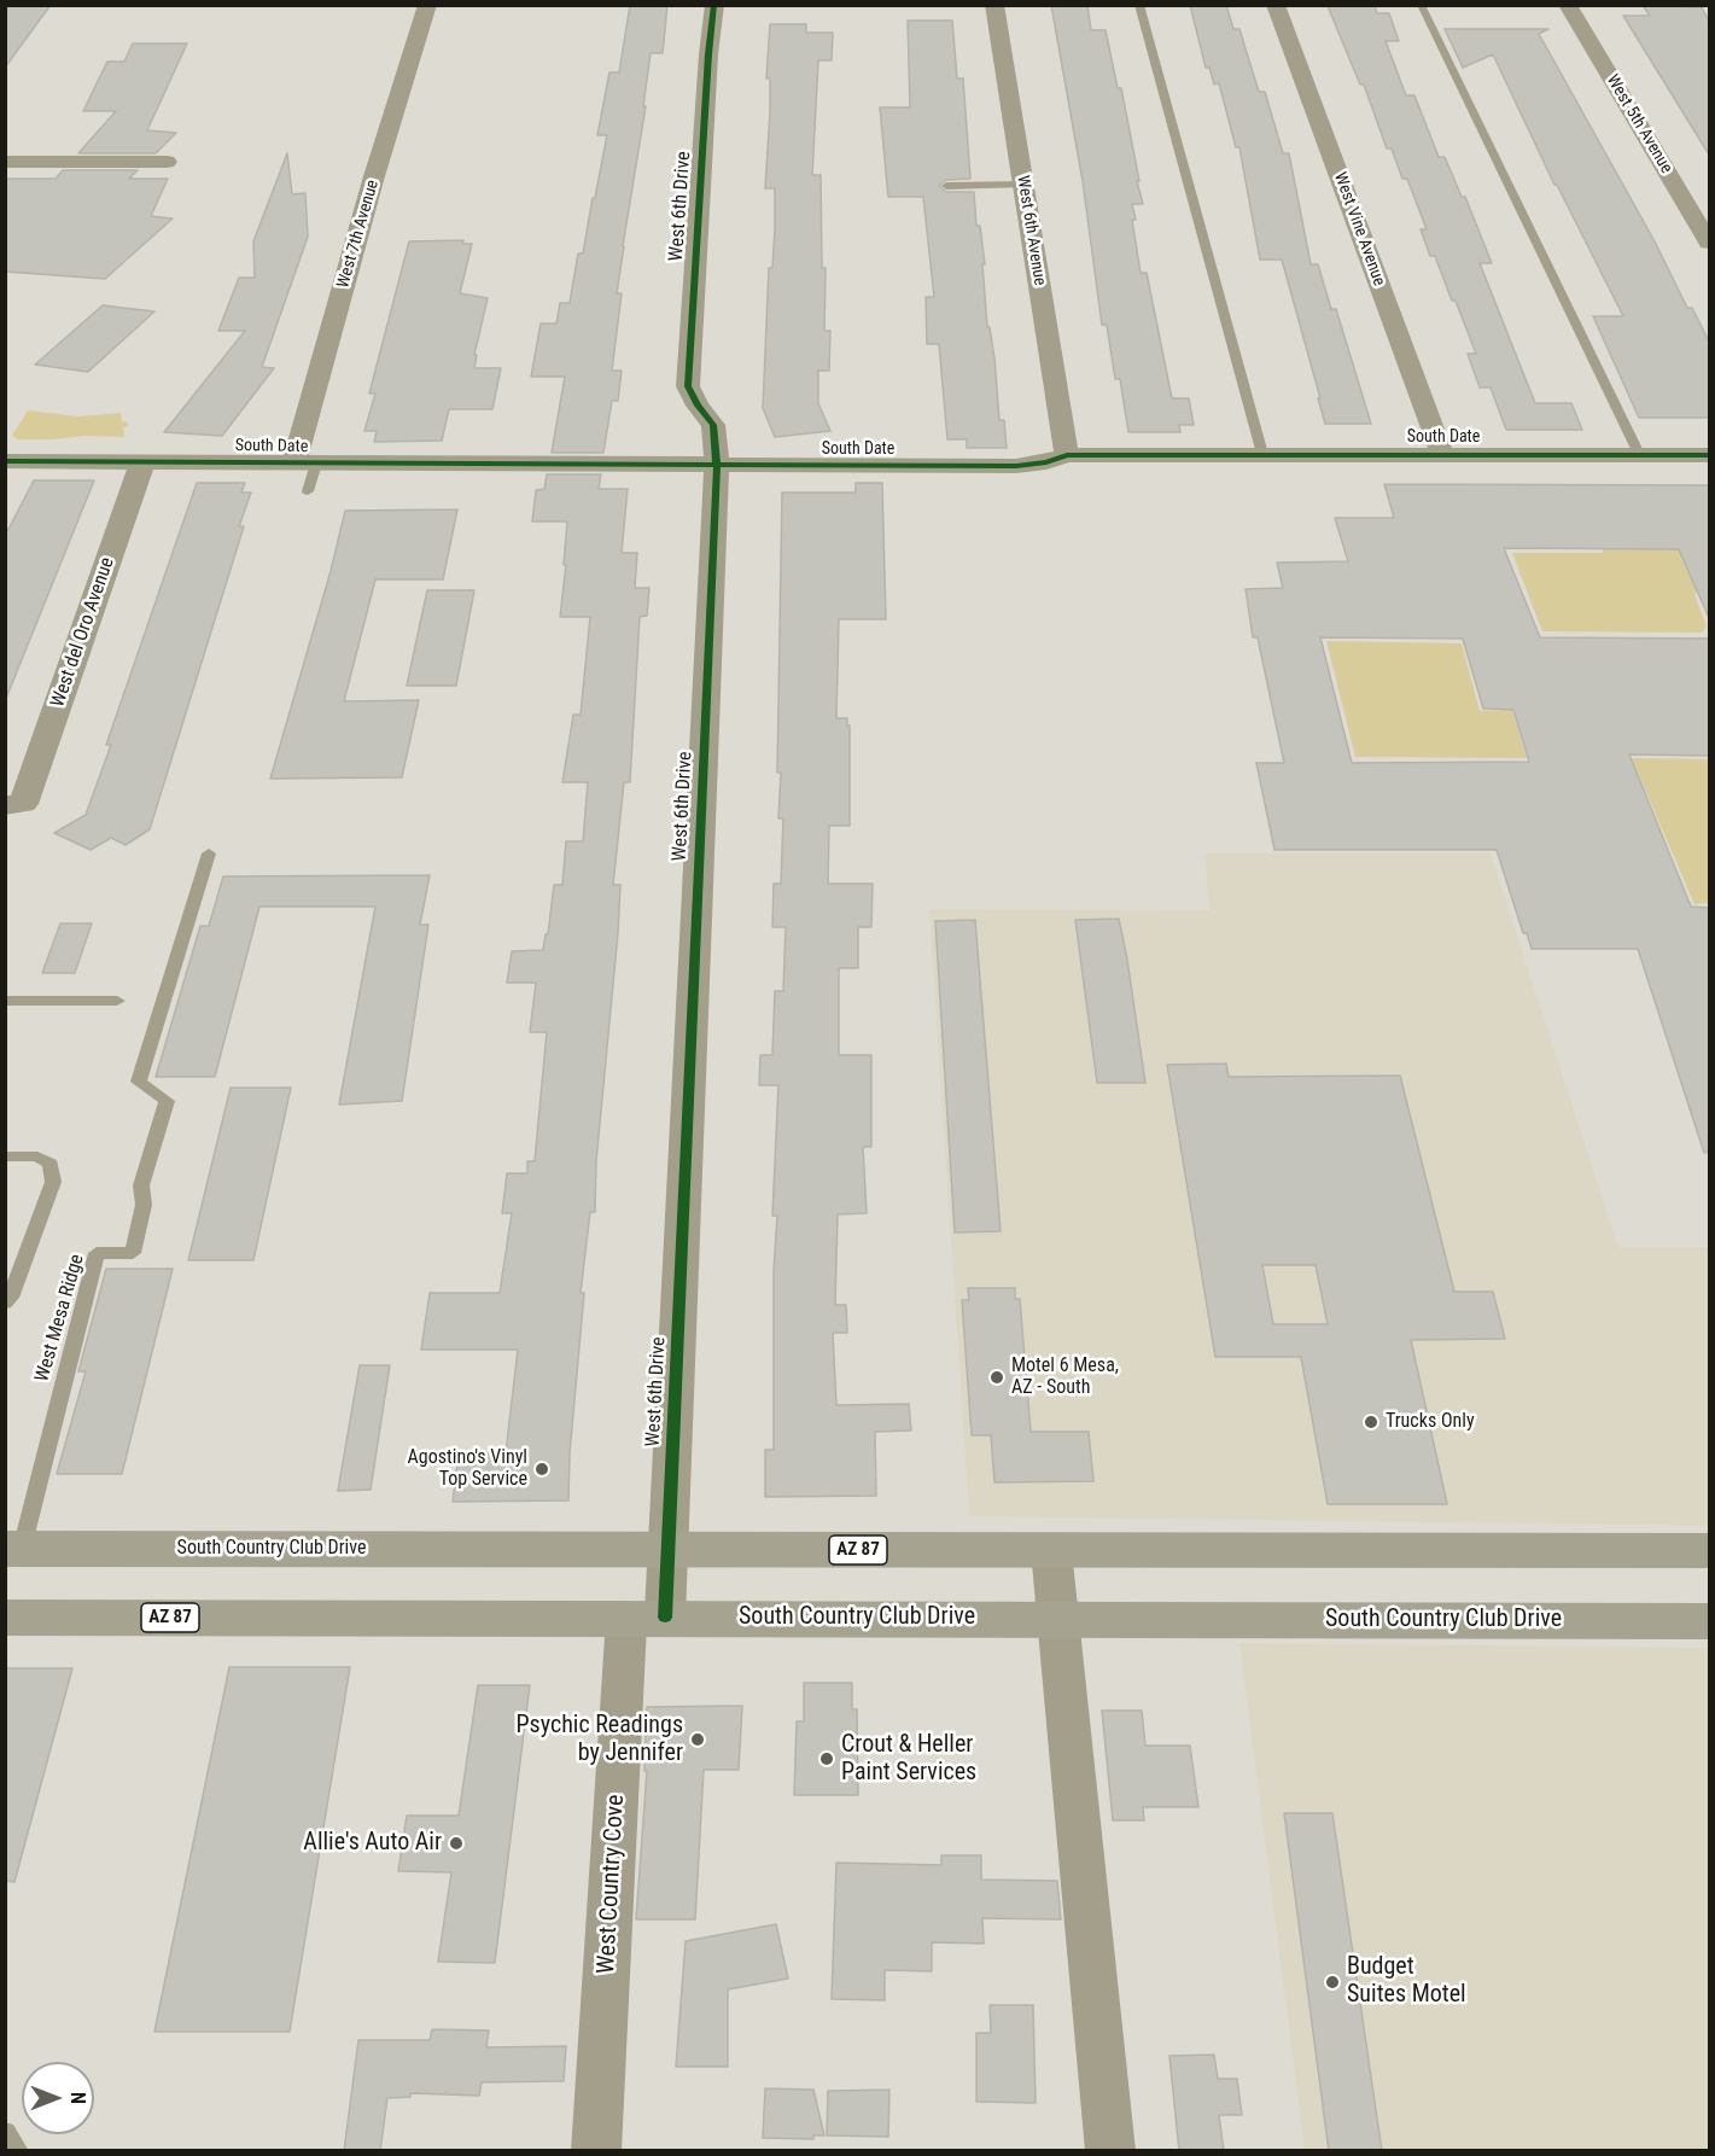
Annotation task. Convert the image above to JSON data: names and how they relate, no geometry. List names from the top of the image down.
{
  "streets": {
    "main road": ["South Country Club Drive", "AZ 87"],
    "street": [
      "West 5th Avenue",
      "West 6th Drive",
      "West Vine Avenue",
      "West 6th Avenue",
      "West 7th Avenue",
      "South Date",
      "West del Oro Avenue",
      "West Country Cove"
    ],
    "lane": ["West Mesa Ridge"]
  },
  "crossings": [
    ["West 6th Drive", "South Date"],
    ["West 6th Drive", "South Country Club Drive"],
    ["West 6th Drive", "West Country Cove"],
    ["West Vine Avenue", "South Date"],
    ["West 6th Avenue", "South Date"],
    ["West 7th Avenue", "South Date"],
    ["South Date", "West del Oro Avenue"],
    ["West Mesa Ridge", "South Country Club Drive"],
    ["South Country Club Drive", "West Country Cove"]
  ],
  "places": [
    "Motel 6 Mesa, AZ - South",
    "Trucks Only",
    "Agostino's Vinyl Top Service",
    "Psychic Readings by Jennifer",
    "Crout & Heller Paint Services",
    "Allie's Auto Air",
    "Budget Suites Motel"
  ],
  "north": "right"
}
